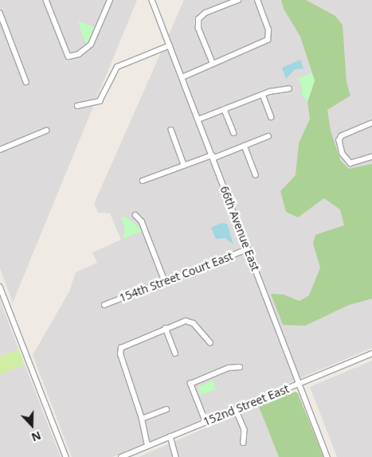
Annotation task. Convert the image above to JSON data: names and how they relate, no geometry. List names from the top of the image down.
{
  "streets": {
    "street": ["66th Avenue East", "154th Street Court East", "152nd Street East"]
  },
  "crossings": [
    ["66th Avenue East", "154th Street Court East"],
    ["66th Avenue East", "152nd Street East"]
  ],
  "north": "bottom"
}
